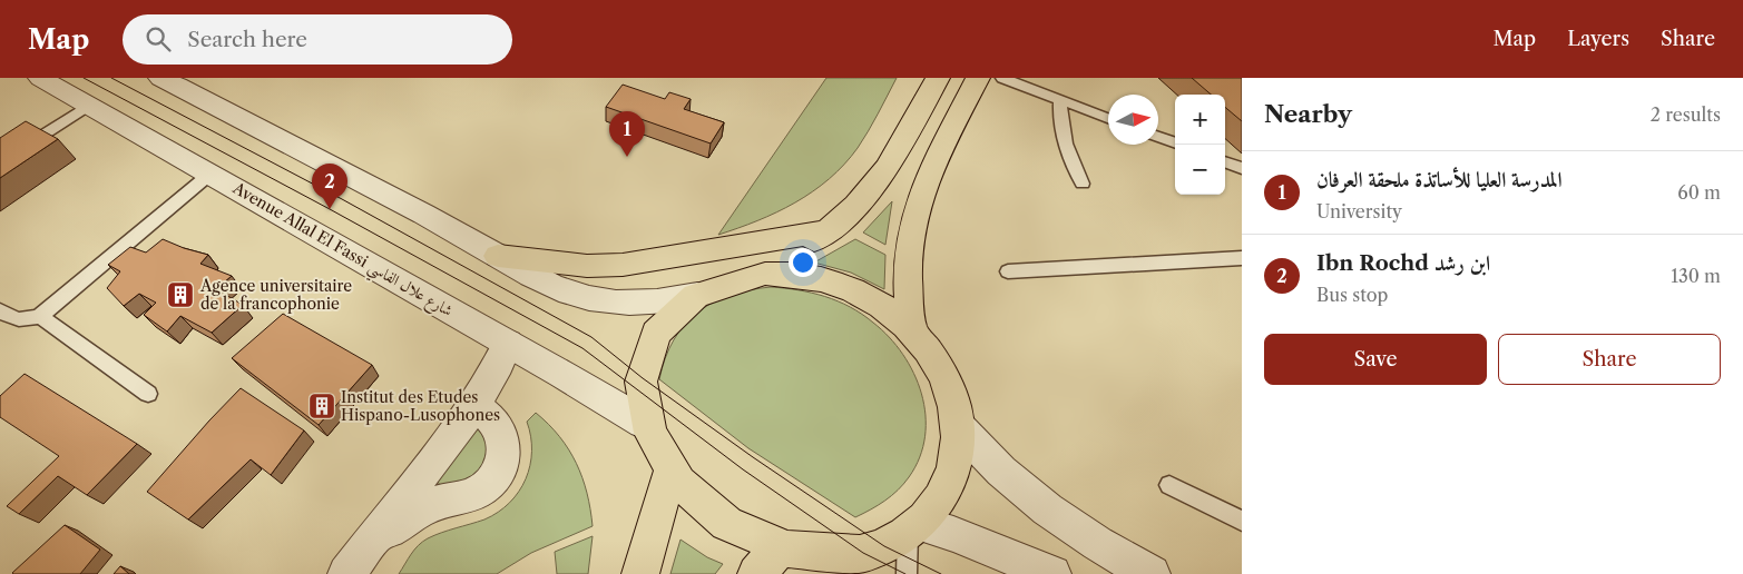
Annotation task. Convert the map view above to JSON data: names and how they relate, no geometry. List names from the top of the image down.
{
  "streets": {
    "street": ["Avenue Allal El Fassi شارع علال الفاسي"]
  },
  "places": {
    "building": ["Agence universitaire de la francophonie", "Institut des Etudes Hispano-Lusophones"]
  },
  "north": "right",
  "page": {
    "header": "Map",
    "search": "Search here",
    "nav": ["Map", "Layers", "Share"],
    "heading": ["Nearby", "2 results"],
    "map_buttons": ["+", "−"],
    "pins": ["1", "2"],
    "list": [
      {
        "mark": "1",
        "name": "المدرسة العليا للأساتذة ملحقة العرفان",
        "note": "University",
        "value": "60 m"
      },
      {
        "mark": "2",
        "name": "Ibn Rochd ابن رشد",
        "note": "Bus stop",
        "value": "130 m"
      }
    ],
    "buttons": ["Save", "Share"]
  }
}
